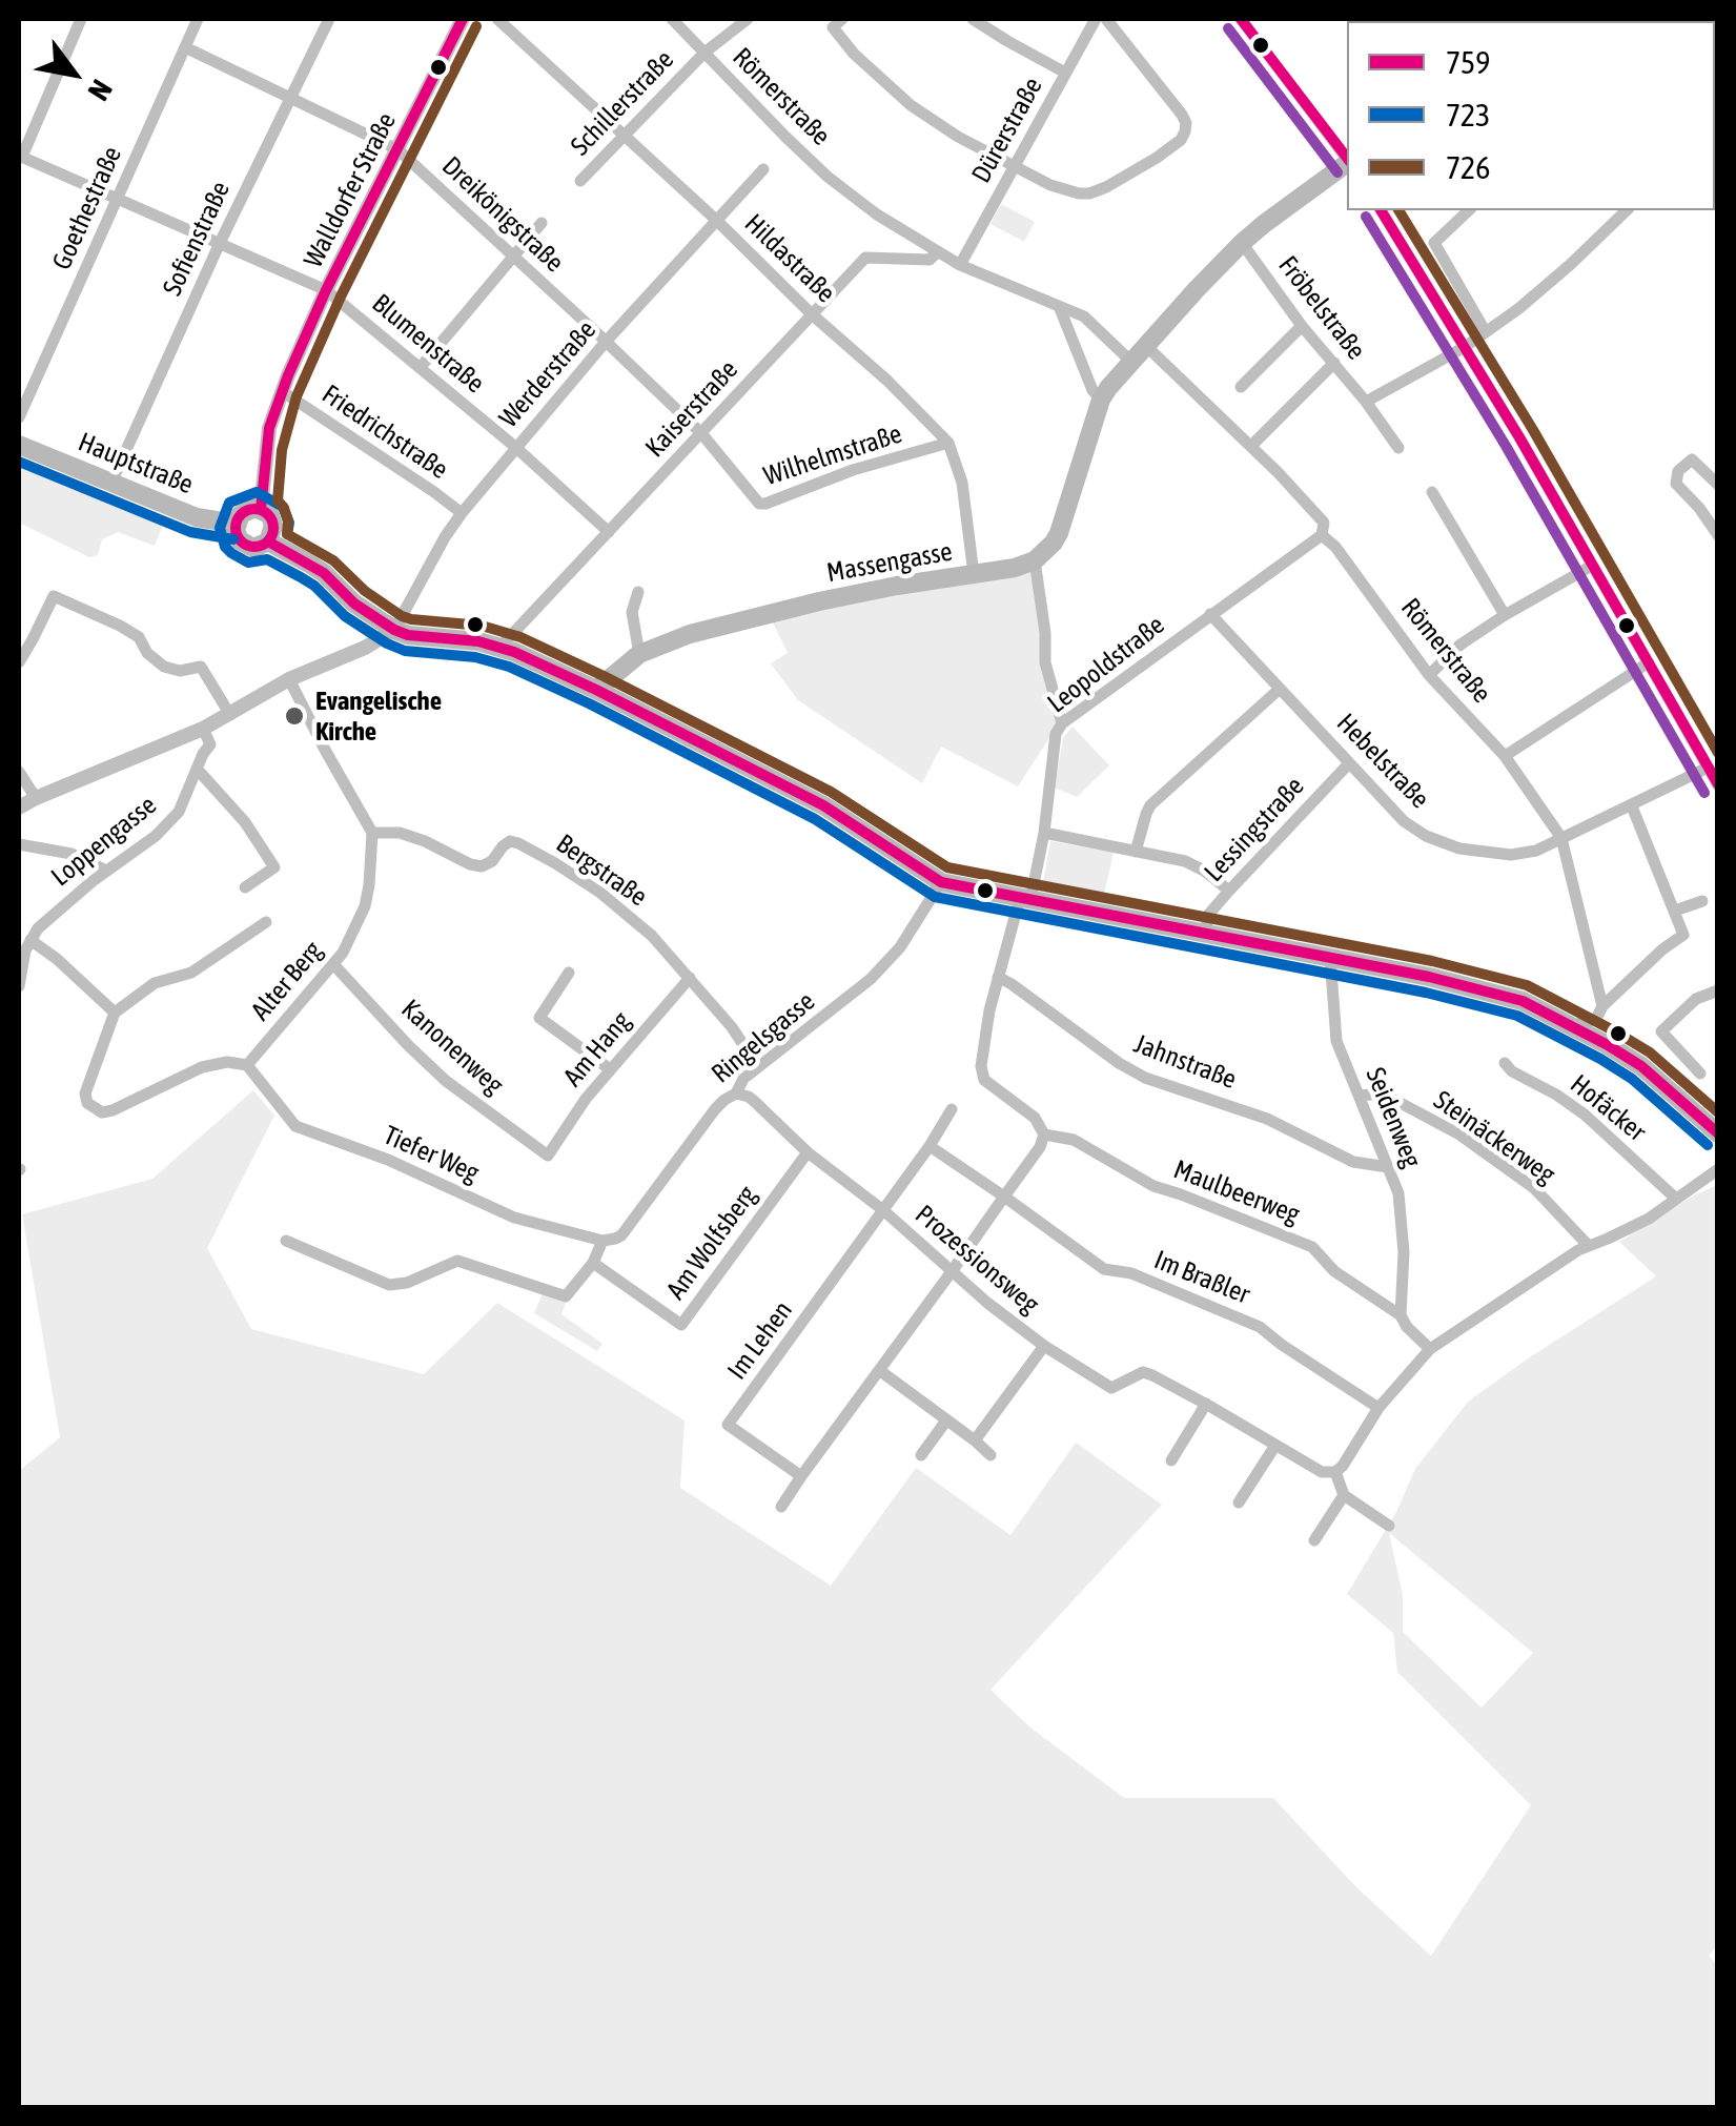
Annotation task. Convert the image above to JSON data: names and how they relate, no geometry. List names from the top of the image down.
{
  "streets": {
    "main road": ["Hauptstraße", "Massengasse"],
    "street": [
      "Römerstraße",
      "Schillerstraße",
      "Dürerstraße",
      "Walldorfer Straße",
      "Goethestraße",
      "Dreikönigstraße",
      "Sofienstraße",
      "Hildastraße",
      "Fröbelstraße",
      "Blumenstraße",
      "Werderstraße",
      "Kaiserstraße",
      "Friedrichstraße",
      "Wilhelmstraße",
      "Leopoldstraße",
      "Hebelstraße",
      "Lessingstraße",
      "Loppengasse",
      "Bergstraße",
      "Alter Berg",
      "Ringelsgasse",
      "Kanonenweg",
      "Am Hang",
      "Jahnstraße",
      "Hofäcker",
      "Seidenweg",
      "Steinäckerweg",
      "Tiefer Weg",
      "Maulbeerweg",
      "Am Wolfsberg",
      "Prozessionsweg",
      "Im Braßler",
      "Im Lehen"
    ]
  },
  "crossings": [
    ["Römerstraße", "Schillerstraße"],
    ["Römerstraße", "Dürerstraße"],
    ["Römerstraße", "Kaiserstraße"],
    ["Römerstraße", "Leopoldstraße"],
    ["Römerstraße", "Hebelstraße"],
    ["Schillerstraße", "Hildastraße"],
    ["Walldorfer Straße", "Dreikönigstraße"],
    ["Walldorfer Straße", "Blumenstraße"],
    ["Walldorfer Straße", "Friedrichstraße"],
    ["Walldorfer Straße", "Hauptstraße"],
    ["Goethestraße", "Dreikönigstraße"],
    ["Goethestraße", "Blumenstraße"],
    ["Dreikönigstraße", "Sofienstraße"],
    ["Dreikönigstraße", "Werderstraße"],
    ["Dreikönigstraße", "Kaiserstraße"],
    ["Dreikönigstraße", "Wilhelmstraße"],
    ["Sofienstraße", "Blumenstraße"],
    ["Sofienstraße", "Hauptstraße"],
    ["Hildastraße", "Werderstraße"],
    ["Hildastraße", "Kaiserstraße"],
    ["Hildastraße", "Wilhelmstraße"],
    ["Hildastraße", "Massengasse"],
    ["Blumenstraße", "Werderstraße"],
    ["Blumenstraße", "Kaiserstraße"],
    ["Werderstraße", "Friedrichstraße"],
    ["Werderstraße", "Hauptstraße"],
    ["Kaiserstraße", "Wilhelmstraße"],
    ["Kaiserstraße", "Hauptstraße"],
    ["Hauptstraße", "Massengasse"],
    ["Hauptstraße", "Leopoldstraße"],
    ["Hauptstraße", "Lessingstraße"],
    ["Hauptstraße", "Ringelsgasse"],
    ["Hauptstraße", "Seidenweg"],
    ["Leopoldstraße", "Hebelstraße"],
    ["Hebelstraße", "Lessingstraße"],
    ["Bergstraße", "Alter Berg"],
    ["Bergstraße", "Ringelsgasse"],
    ["Bergstraße", "Am Hang"],
    ["Alter Berg", "Kanonenweg"],
    ["Alter Berg", "Tiefer Weg"],
    ["Ringelsgasse", "Tiefer Weg"],
    ["Ringelsgasse", "Prozessionsweg"],
    ["Kanonenweg", "Am Hang"],
    ["Jahnstraße", "Seidenweg"],
    ["Seidenweg", "Steinäckerweg"],
    ["Seidenweg", "Maulbeerweg"],
    ["Am Wolfsberg", "Prozessionsweg"],
    ["Prozessionsweg", "Im Lehen"]
  ],
  "places": ["Evangelische Kirche"],
  "lines": ["transit line 759", "transit line 726", "transit line 723"],
  "legend": ["759", "723", "726"],
  "north": "bottom right"
}
